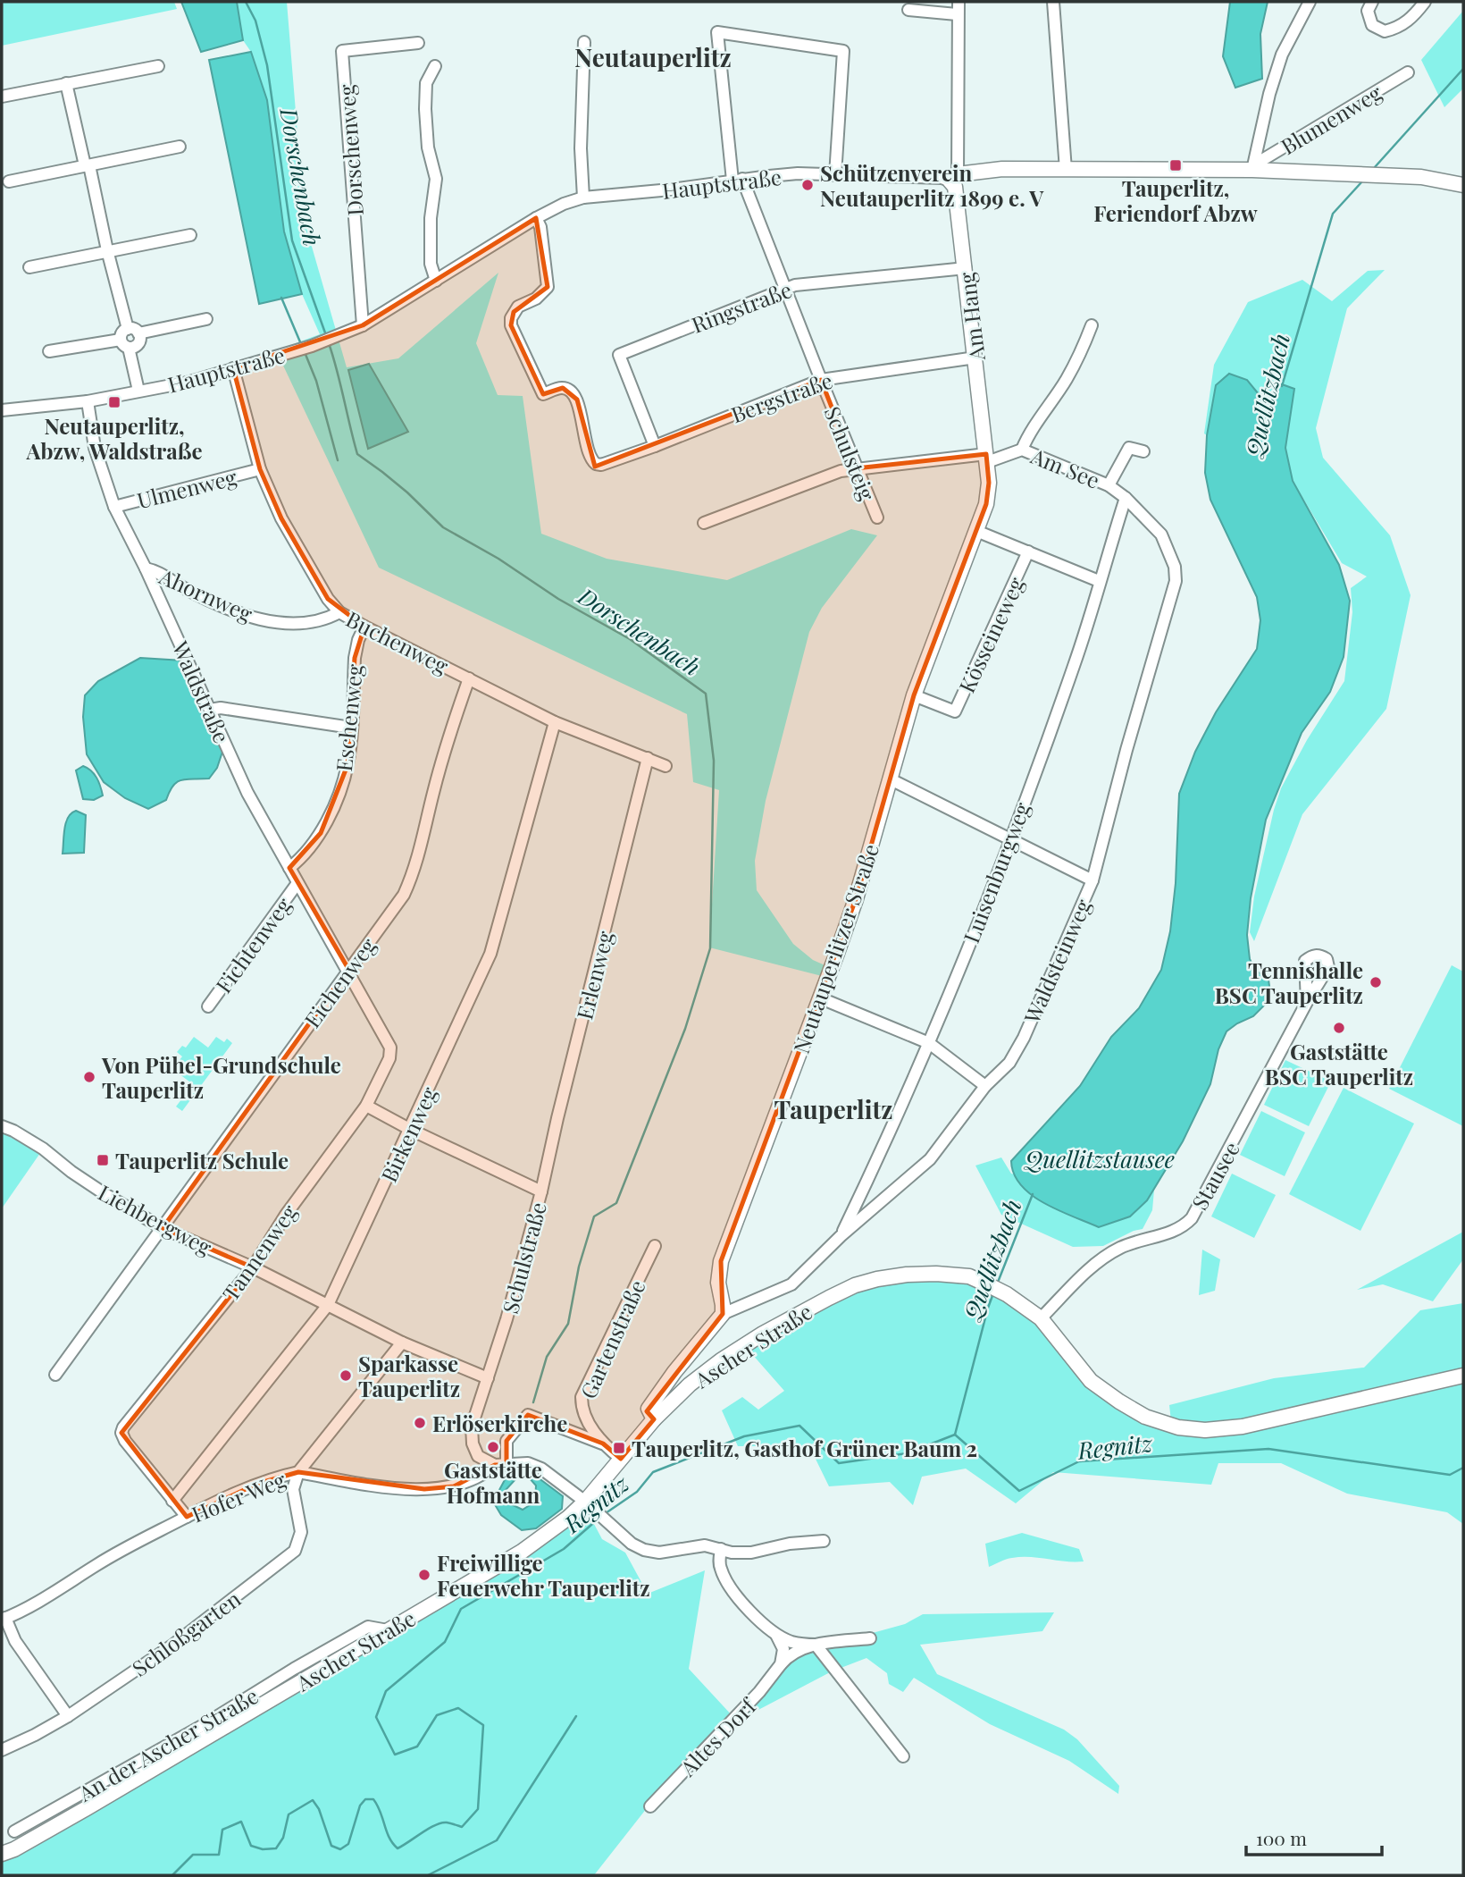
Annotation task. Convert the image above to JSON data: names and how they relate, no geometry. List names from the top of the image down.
{
  "streets": {
    "street": [
      "Blumenweg",
      "Dorschenweg",
      "Hauptstraße",
      "Ringstraße",
      "Am Hang",
      "Bergstraße",
      "Schulsteig",
      "Am See",
      "Ulmenweg",
      "Ahornweg",
      "Kösseineweg",
      "Buchenweg",
      "Waldstraße",
      "Eschenweg",
      "Luisenburgweg",
      "Fichtenweg",
      "Neutauperlitzer Straße",
      "Waldsteinweg",
      "Erlenweg",
      "Eichenweg",
      "Birkenweg",
      "Stausee",
      "Liehbergweg",
      "Tannenweg",
      "Schulstraße",
      "Gartenstraße",
      "Ascher Straße",
      "Hofer Weg",
      "Schloßgarten",
      "Altes Dorf",
      "An der Ascher Straße"
    ]
  },
  "crossings": [
    ["Blumenweg", "Hauptstraße"],
    ["Dorschenweg", "Hauptstraße"],
    ["Hauptstraße", "Am Hang"],
    ["Hauptstraße", "Bergstraße"],
    ["Hauptstraße", "Schulsteig"],
    ["Hauptstraße", "Buchenweg"],
    ["Hauptstraße", "Waldstraße"],
    ["Ringstraße", "Am Hang"],
    ["Ringstraße", "Bergstraße"],
    ["Ringstraße", "Schulsteig"],
    ["Am Hang", "Bergstraße"],
    ["Am Hang", "Am See"],
    ["Am Hang", "Neutauperlitzer Straße"],
    ["Bergstraße", "Schulsteig"],
    ["Schulsteig", "Am See"],
    ["Am See", "Luisenburgweg"],
    ["Am See", "Neutauperlitzer Straße"],
    ["Am See", "Waldsteinweg"],
    ["Ulmenweg", "Buchenweg"],
    ["Ulmenweg", "Waldstraße"],
    ["Ahornweg", "Buchenweg"],
    ["Ahornweg", "Waldstraße"],
    ["Kösseineweg", "Luisenburgweg"],
    ["Kösseineweg", "Neutauperlitzer Straße"],
    ["Buchenweg", "Eschenweg"],
    ["Buchenweg", "Erlenweg"],
    ["Buchenweg", "Eichenweg"],
    ["Buchenweg", "Birkenweg"],
    ["Waldstraße", "Eschenweg"],
    ["Waldstraße", "Fichtenweg"],
    ["Waldstraße", "Eichenweg"],
    ["Waldstraße", "Tannenweg"],
    ["Luisenburgweg", "Waldsteinweg"],
    ["Neutauperlitzer Straße", "Waldsteinweg"],
    ["Erlenweg", "Schulstraße"],
    ["Eichenweg", "Liehbergweg"],
    ["Eichenweg", "Tannenweg"],
    ["Birkenweg", "Liehbergweg"],
    ["Birkenweg", "Tannenweg"],
    ["Birkenweg", "Schulstraße"],
    ["Stausee", "Ascher Straße"],
    ["Liehbergweg", "Tannenweg"],
    ["Liehbergweg", "Schulstraße"],
    ["Tannenweg", "Schulstraße"],
    ["Tannenweg", "Hofer Weg"],
    ["Schulstraße", "Hofer Weg"],
    ["Gartenstraße", "Ascher Straße"],
    ["Ascher Straße", "An der Ascher Straße"],
    ["Hofer Weg", "Schloßgarten"]
  ],
  "districts": ["Neutauperlitz", "Tauperlitz"],
  "water": [
    "Dorschenbach",
    "Quellitzbach",
    "Quellitzstausee",
    "Regnitz"
  ],
  "places": {
    "transit": [
      "Tauperlitz, Feriendorf Abzw",
      "Neutauperlitz, Abzw, Waldstraße",
      "Tauperlitz Schule",
      "Tauperlitz, Gasthof Grüner Baum 2"
    ],
    "other": [
      "Schützenverein Neutauperlitz 1899 e. V",
      "Tennishalle BSC Tauperlitz",
      "Gaststätte BSC Tauperlitz",
      "Von Pühel-Grundschule Tauperlitz",
      "Sparkasse Tauperlitz",
      "Erlöserkirche",
      "Gaststätte Hofmann",
      "Freiwillige Feuerwehr Tauperlitz"
    ]
  },
  "scale_bar": "100 m"
}
